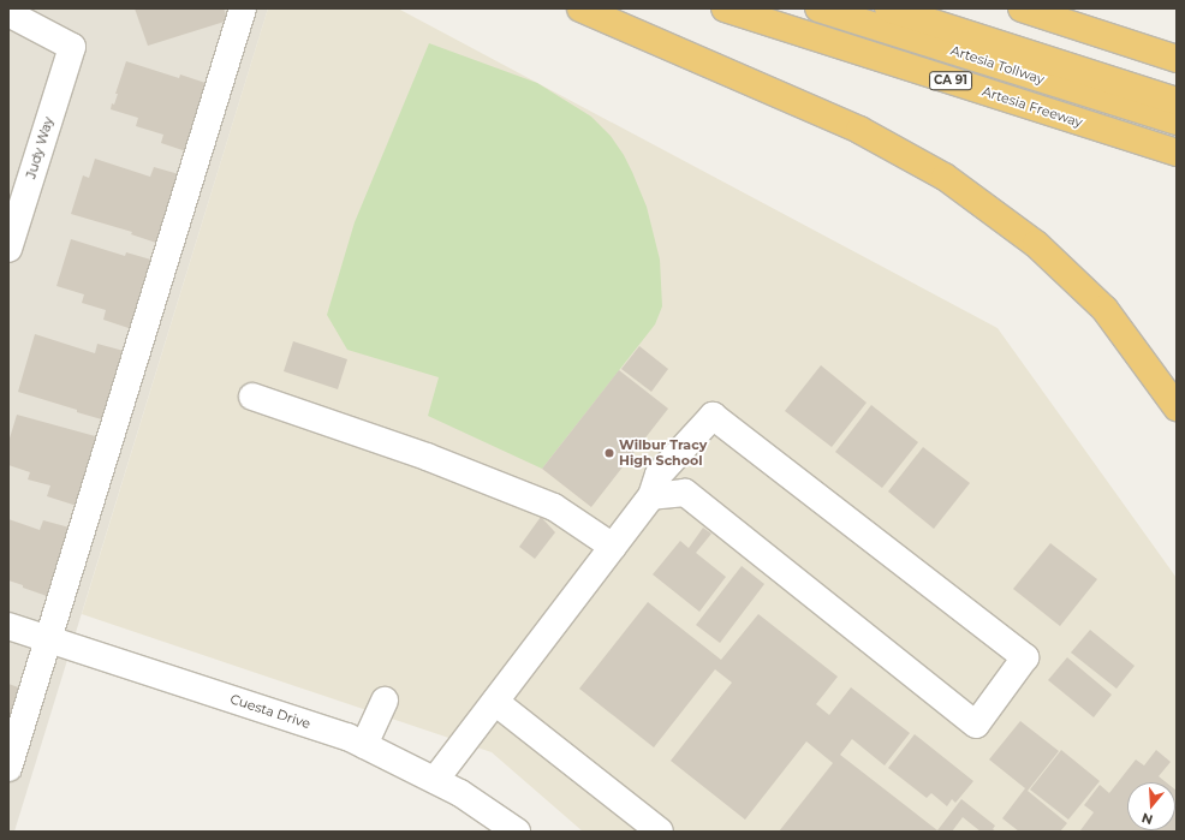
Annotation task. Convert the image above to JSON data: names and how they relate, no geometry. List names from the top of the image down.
{
  "streets": {
    "highway": ["Artesia Tollway", "CA 91", "Artesia Freeway"],
    "street": ["Judy Way", "Cuesta Drive"]
  },
  "places": ["Wilbur Tracy High School"],
  "north": "bottom"
}
